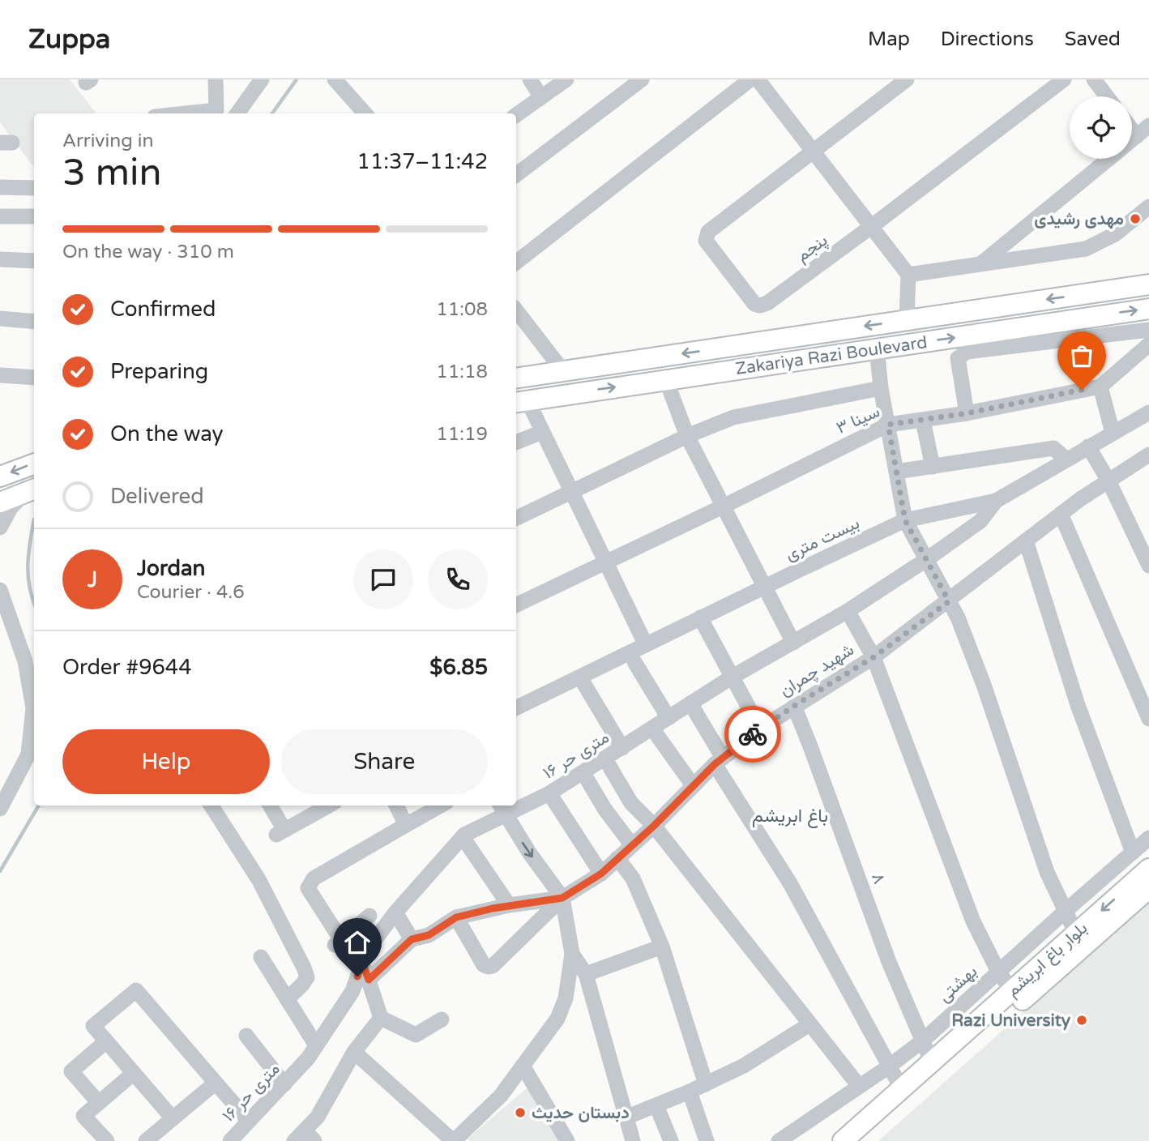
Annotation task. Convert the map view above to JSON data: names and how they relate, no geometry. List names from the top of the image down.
{
  "streets": {
    "main road": ["Zakariya Razi Boulevard", "بلوار باغ ابریشم"],
    "street": [
      "پنجم",
      "سینا ۳",
      "بیست متری",
      "شهید چمران",
      "۱۶ متری حر",
      "۸",
      "بهشتی"
    ]
  },
  "crossings": [
    ["بیست متری", "۱۶ متری حر"],
    ["شهید چمران", "۸"],
    ["۸", "بلوار باغ ابریشم"],
    ["۸", "بهشتی"]
  ],
  "districts": ["باغ ابریشم"],
  "places": ["مهدی رشیدی", "Razi University", "دبستان حدیث"],
  "page": {
    "header": "Zuppa",
    "nav": ["Map", "Directions", "Saved"],
    "heading": ["3 min", "Arriving in", "11:37–11:42"],
    "panel": [
      "Jordan",
      "Courier · 4.6",
      "Order #9644",
      "$6.85"
    ],
    "bar": "On the way · 310 m",
    "list": [
      ["Confirmed", "11:08"],
      ["Preparing", "11:18"],
      ["On the way", "11:19"],
      "Delivered"
    ],
    "round": "J",
    "buttons": ["Help", "Share"]
  }
}
